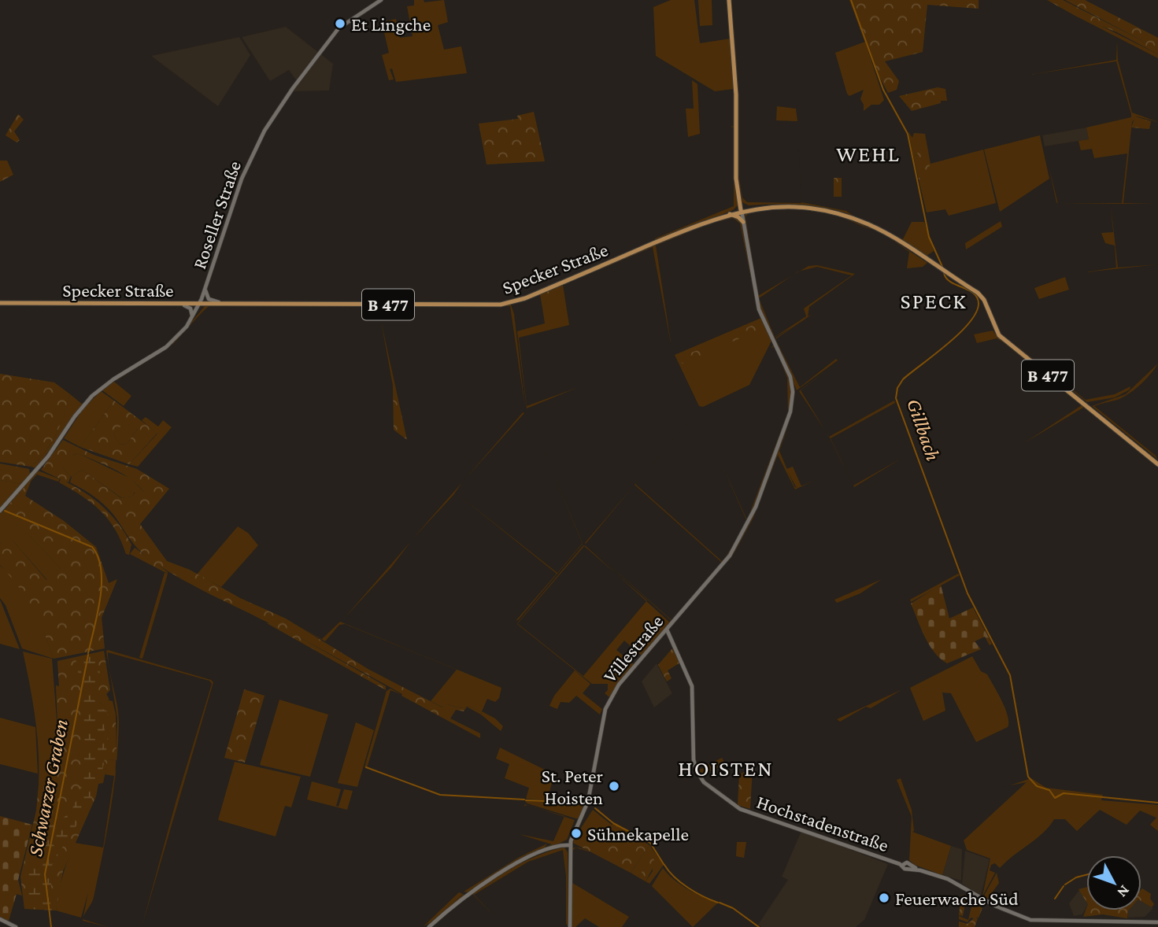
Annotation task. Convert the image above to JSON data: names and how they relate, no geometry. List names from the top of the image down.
{
  "streets": {
    "main road": [
      "Roseller Straße",
      "Specker Straße",
      "B 477",
      "Villestraße",
      "Hochstadenstraße"
    ]
  },
  "crossings": [
    ["Roseller Straße", "Specker Straße"],
    ["Villestraße", "Hochstadenstraße"]
  ],
  "districts": ["WEHL", "SPECK", "HOISTEN"],
  "water": ["Gillbach", "Schwarzer Graben"],
  "places": [
    "Et Lingche",
    "St. Peter Hoisten",
    "Sühnekapelle",
    "Feuerwache Süd"
  ],
  "north": "bottom right"
}
